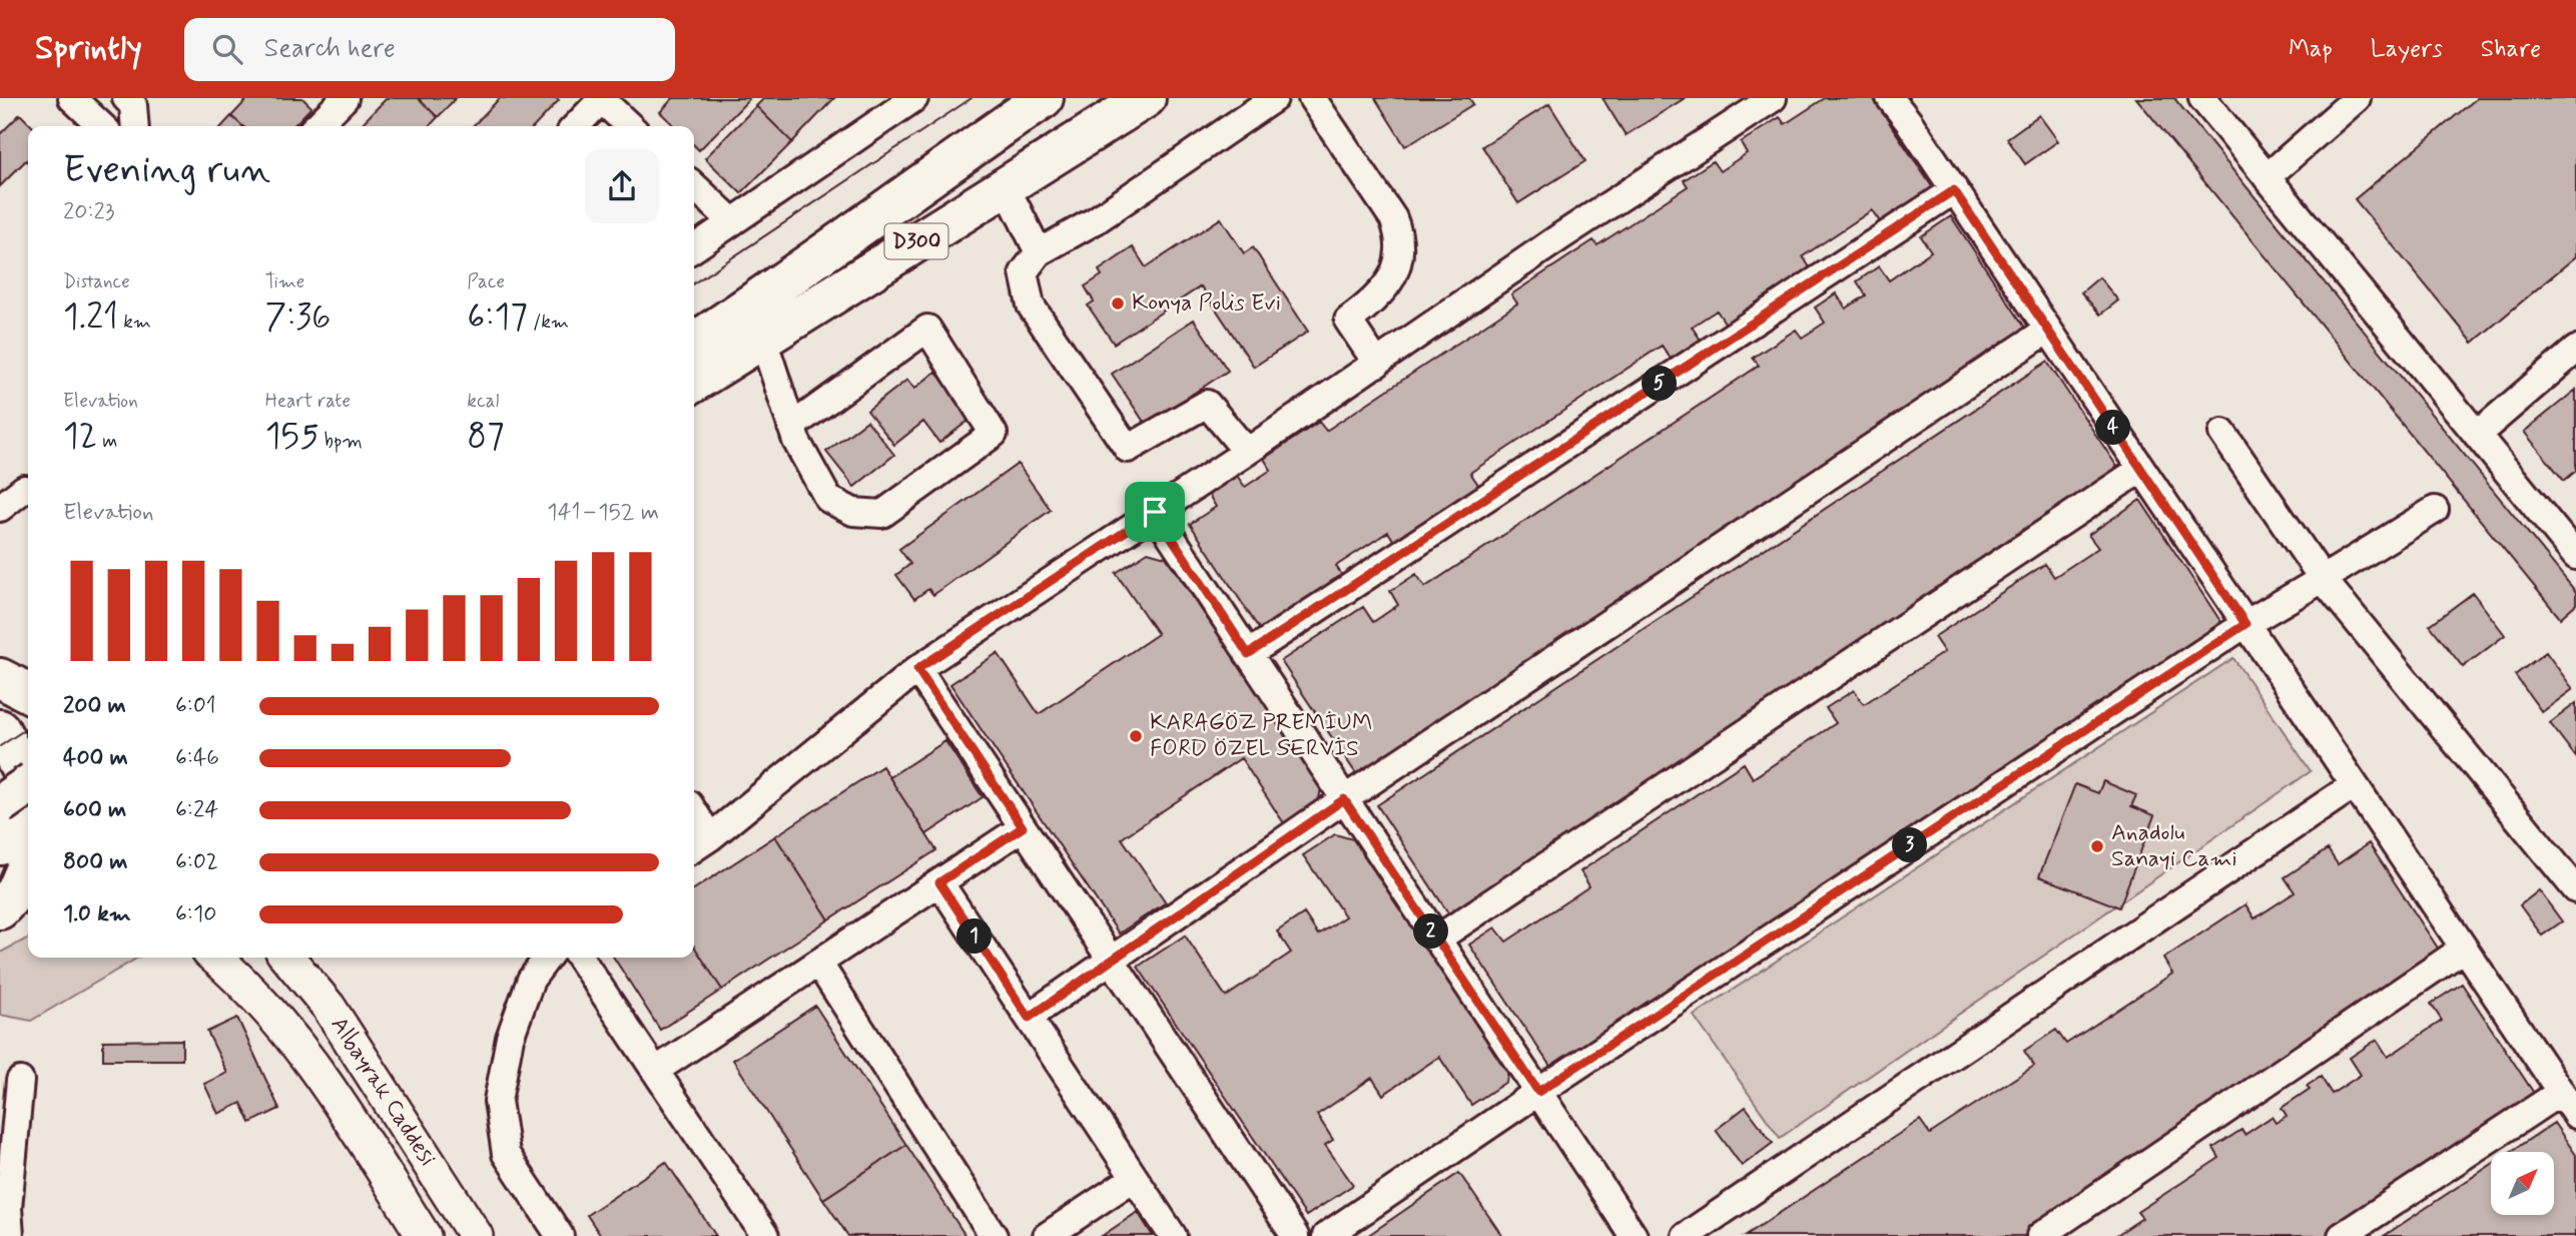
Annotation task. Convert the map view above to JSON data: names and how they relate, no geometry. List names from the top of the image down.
{
  "streets": {
    "highway": ["D300"],
    "main road": ["Albayrak Caddesi"]
  },
  "places": ["Konya Polis Evi", "KARAGÖZ PREMİUM FORD ÖZEL SERVİS", "Anadolu Sanayi Cami"],
  "north": "top right",
  "page": {
    "header": "Sprintly",
    "search": "Search here",
    "nav": ["Map", "Layers", "Share"],
    "heading": ["Evening run", "20:23"],
    "stats": [
      ["Distance", "1.21 km"],
      ["Time", "7:36"],
      ["Pace", "6:17 /km"],
      ["Elevation", "12 m"],
      ["Heart rate", "155 bpm"],
      ["kcal", "87"]
    ],
    "pins": [
      "5",
      "4",
      "3",
      "2",
      "1"
    ],
    "chart": ["Elevation", "141–152 m"],
    "list": [
      {
        "name": "200 m",
        "note": "6:01"
      },
      {
        "name": "400 m",
        "note": "6:46"
      },
      {
        "name": "600 m",
        "note": "6:24"
      },
      {
        "name": "800 m",
        "note": "6:02"
      },
      {
        "name": "1.0 km",
        "note": "6:10"
      }
    ]
  }
}
